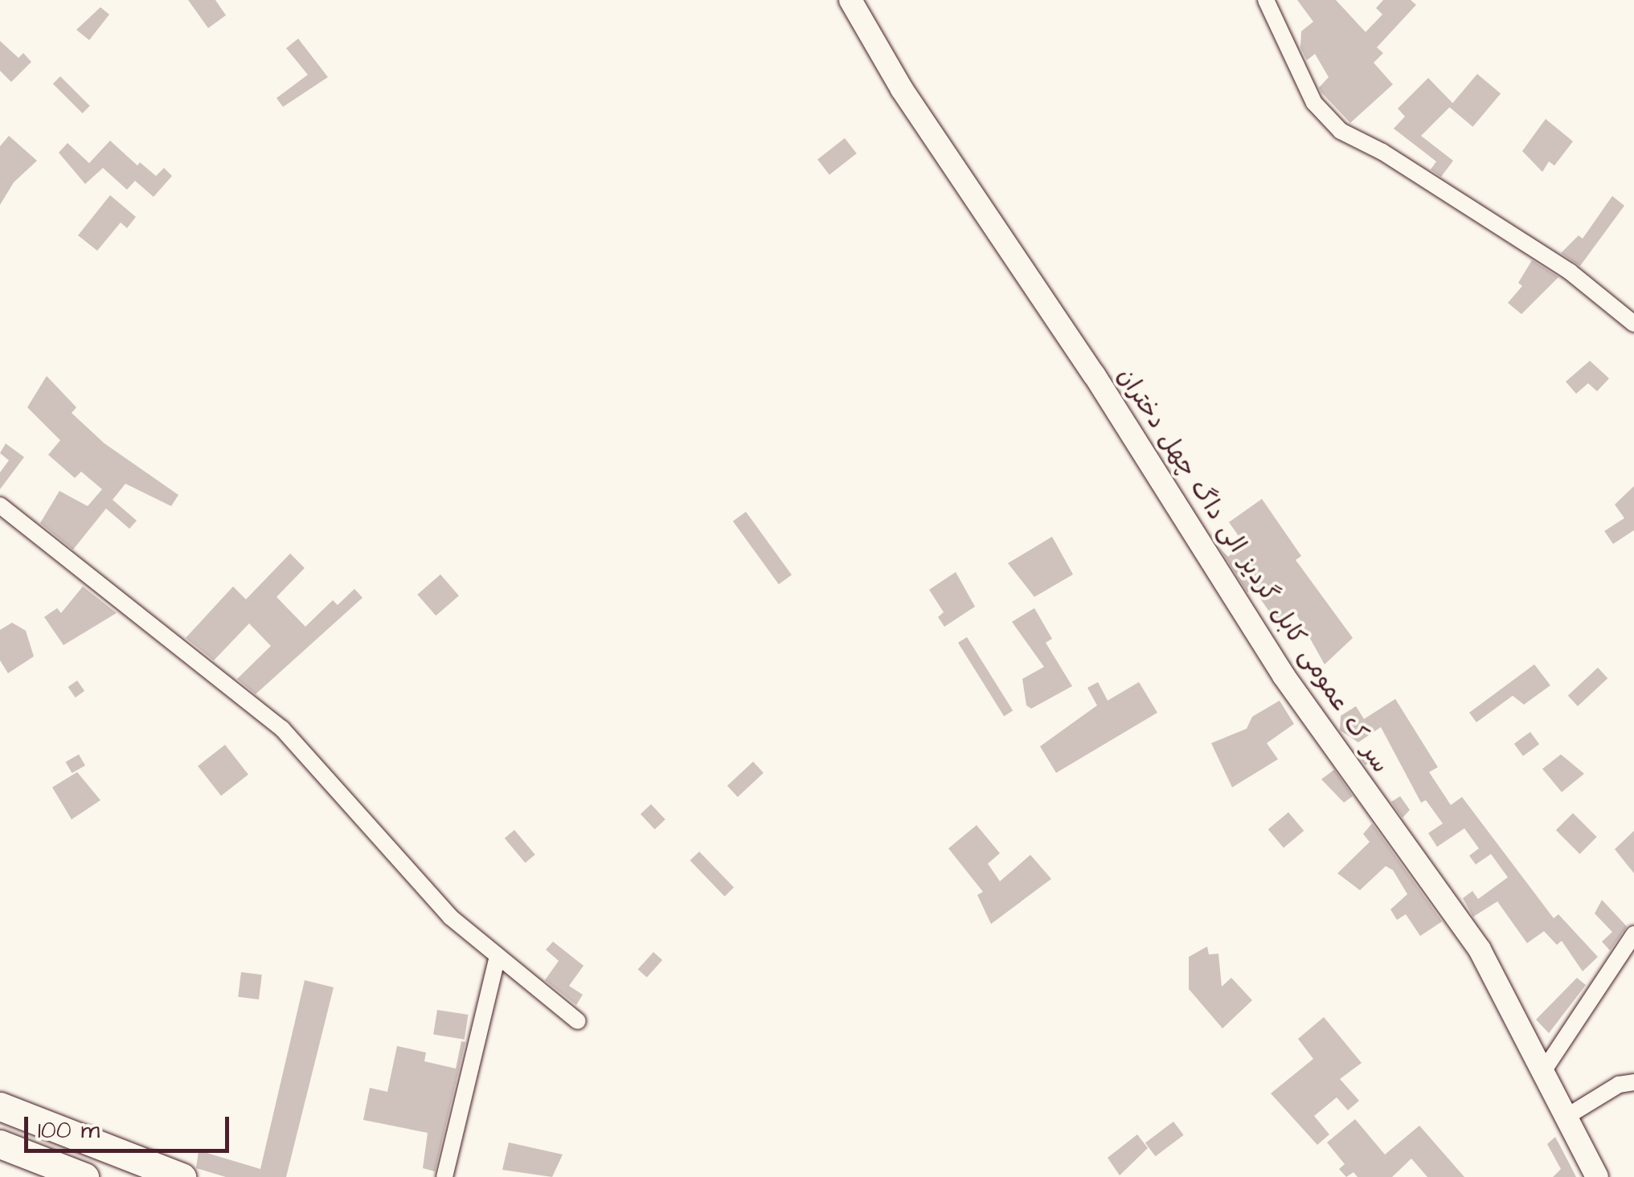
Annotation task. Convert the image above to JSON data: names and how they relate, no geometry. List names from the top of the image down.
{
  "streets": {
    "street": ["سر ک عمومی کابل گردیز الی داگ چهل دختران"]
  },
  "scale_bar": "100 m"
}
